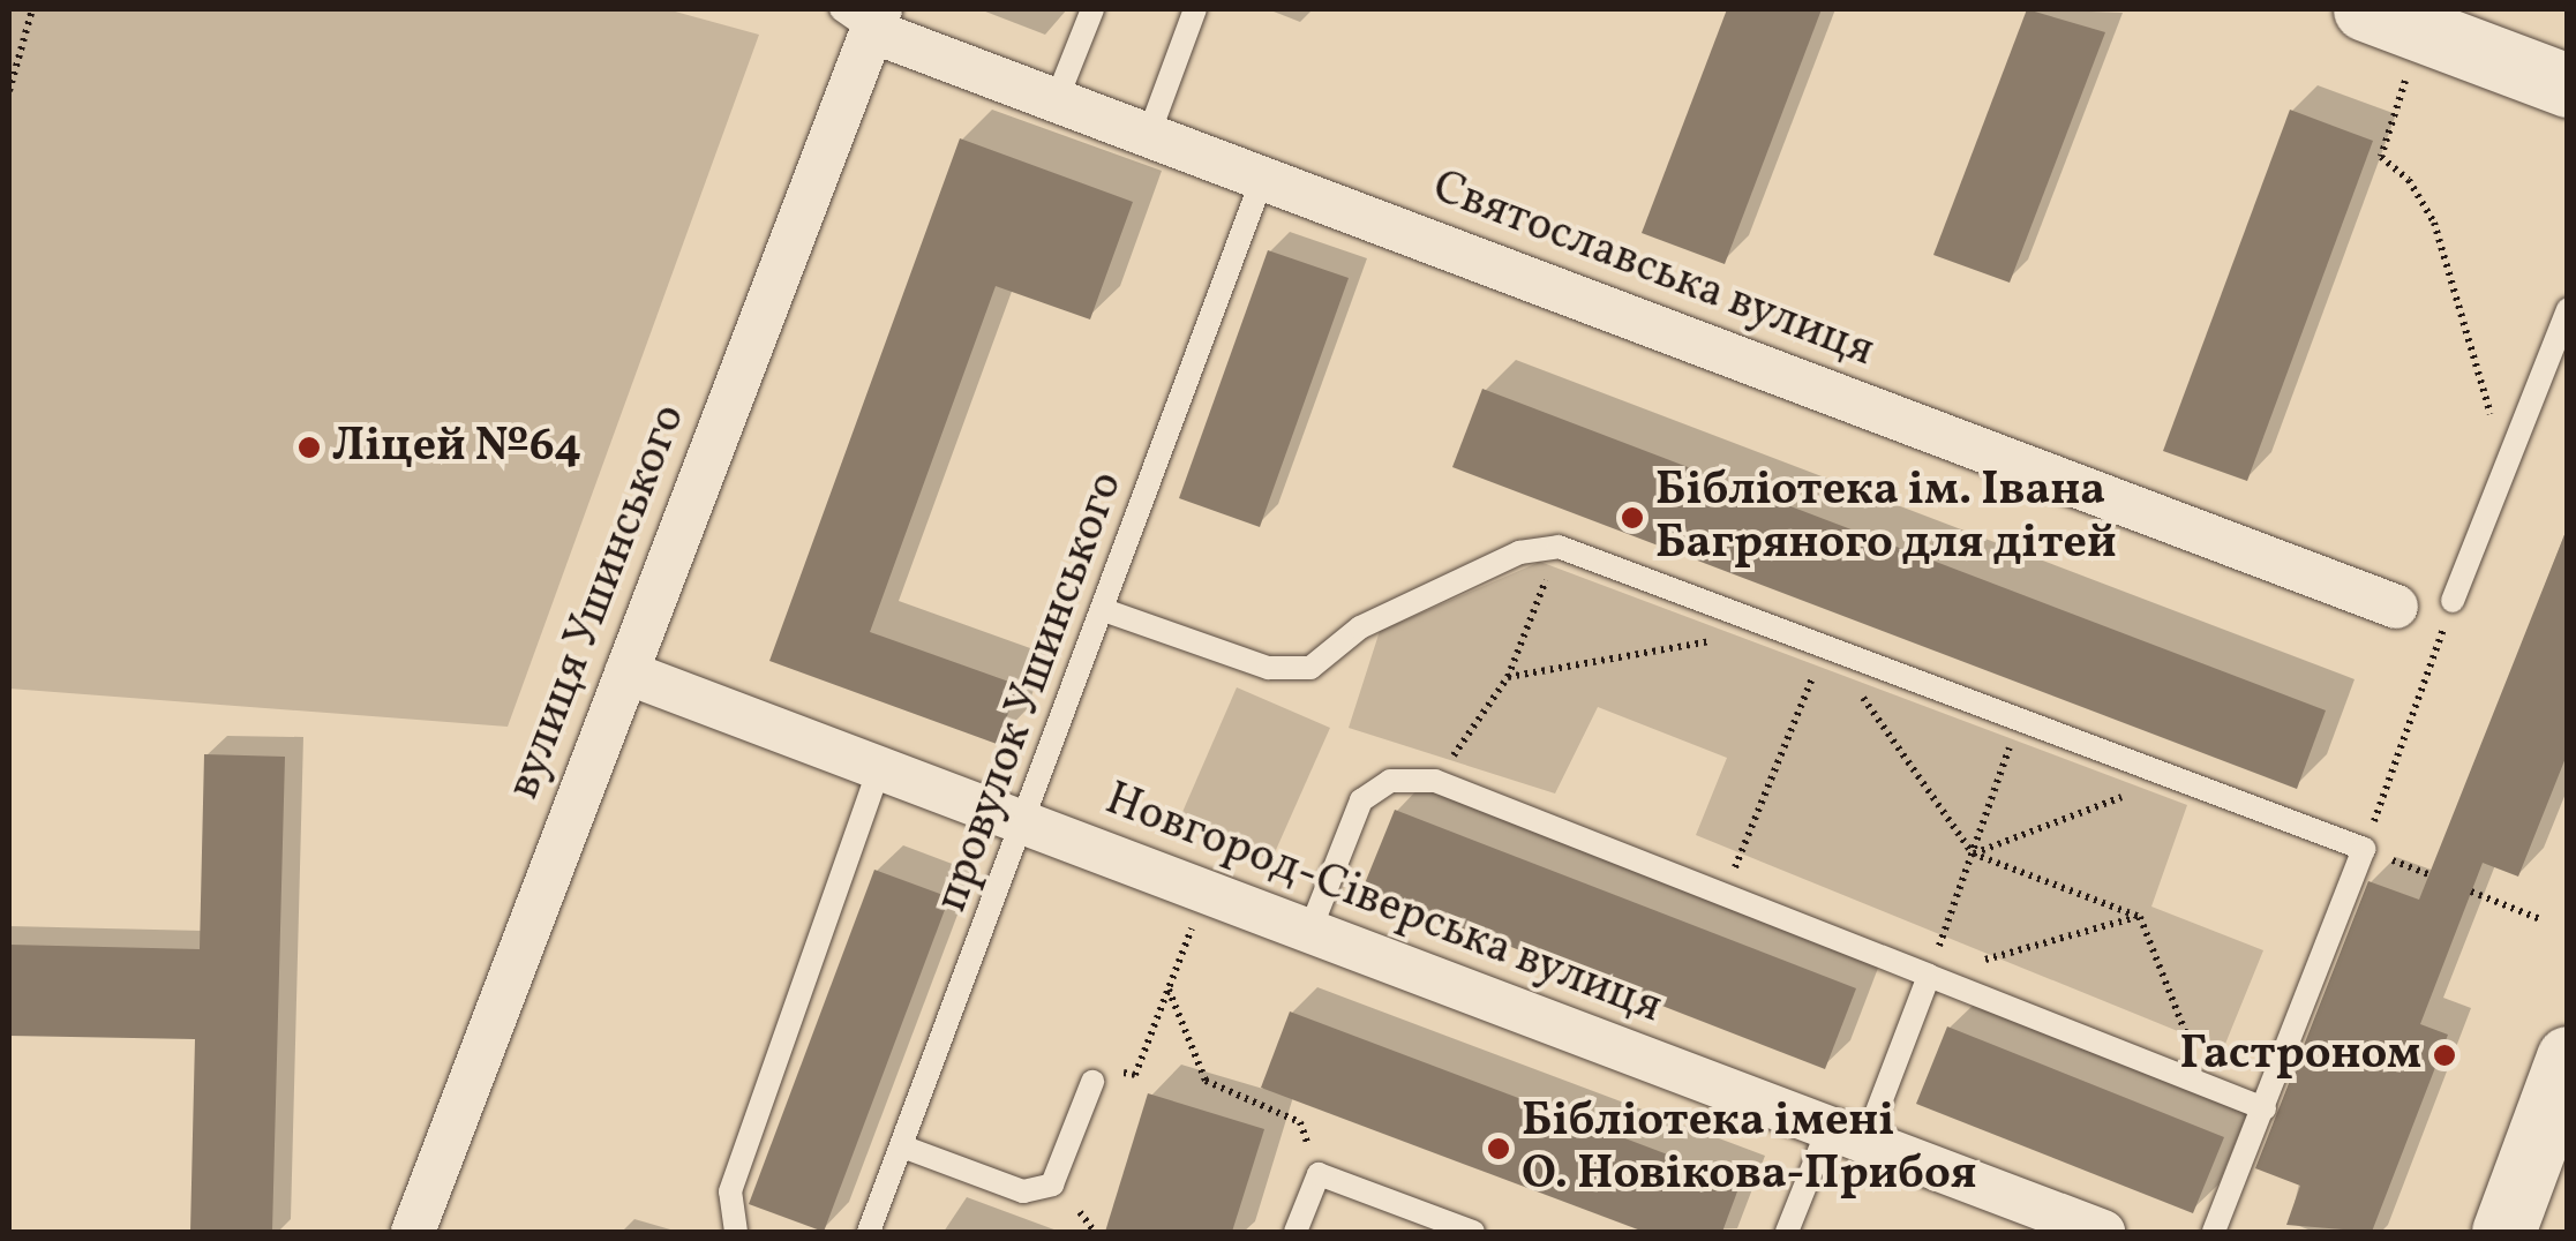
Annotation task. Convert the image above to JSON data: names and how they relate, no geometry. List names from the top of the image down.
{
  "streets": {
    "street": ["Святославська вулиця", "вулиця Ушинського", "Новгород-Сіверська вулиця"],
    "lane": ["провулок Ушинського"]
  },
  "crossings": [
    ["Святославська вулиця", "вулиця Ушинського"],
    ["Святославська вулиця", "провулок Ушинського"],
    ["вулиця Ушинського", "Новгород-Сіверська вулиця"],
    ["провулок Ушинського", "Новгород-Сіверська вулиця"]
  ],
  "places": [
    "Ліцей №64",
    "Бібліотека ім. Івана Багряного для дітей",
    "Гастроном",
    "Бібліотека імені О. Новікова-Прибоя"
  ]
}
